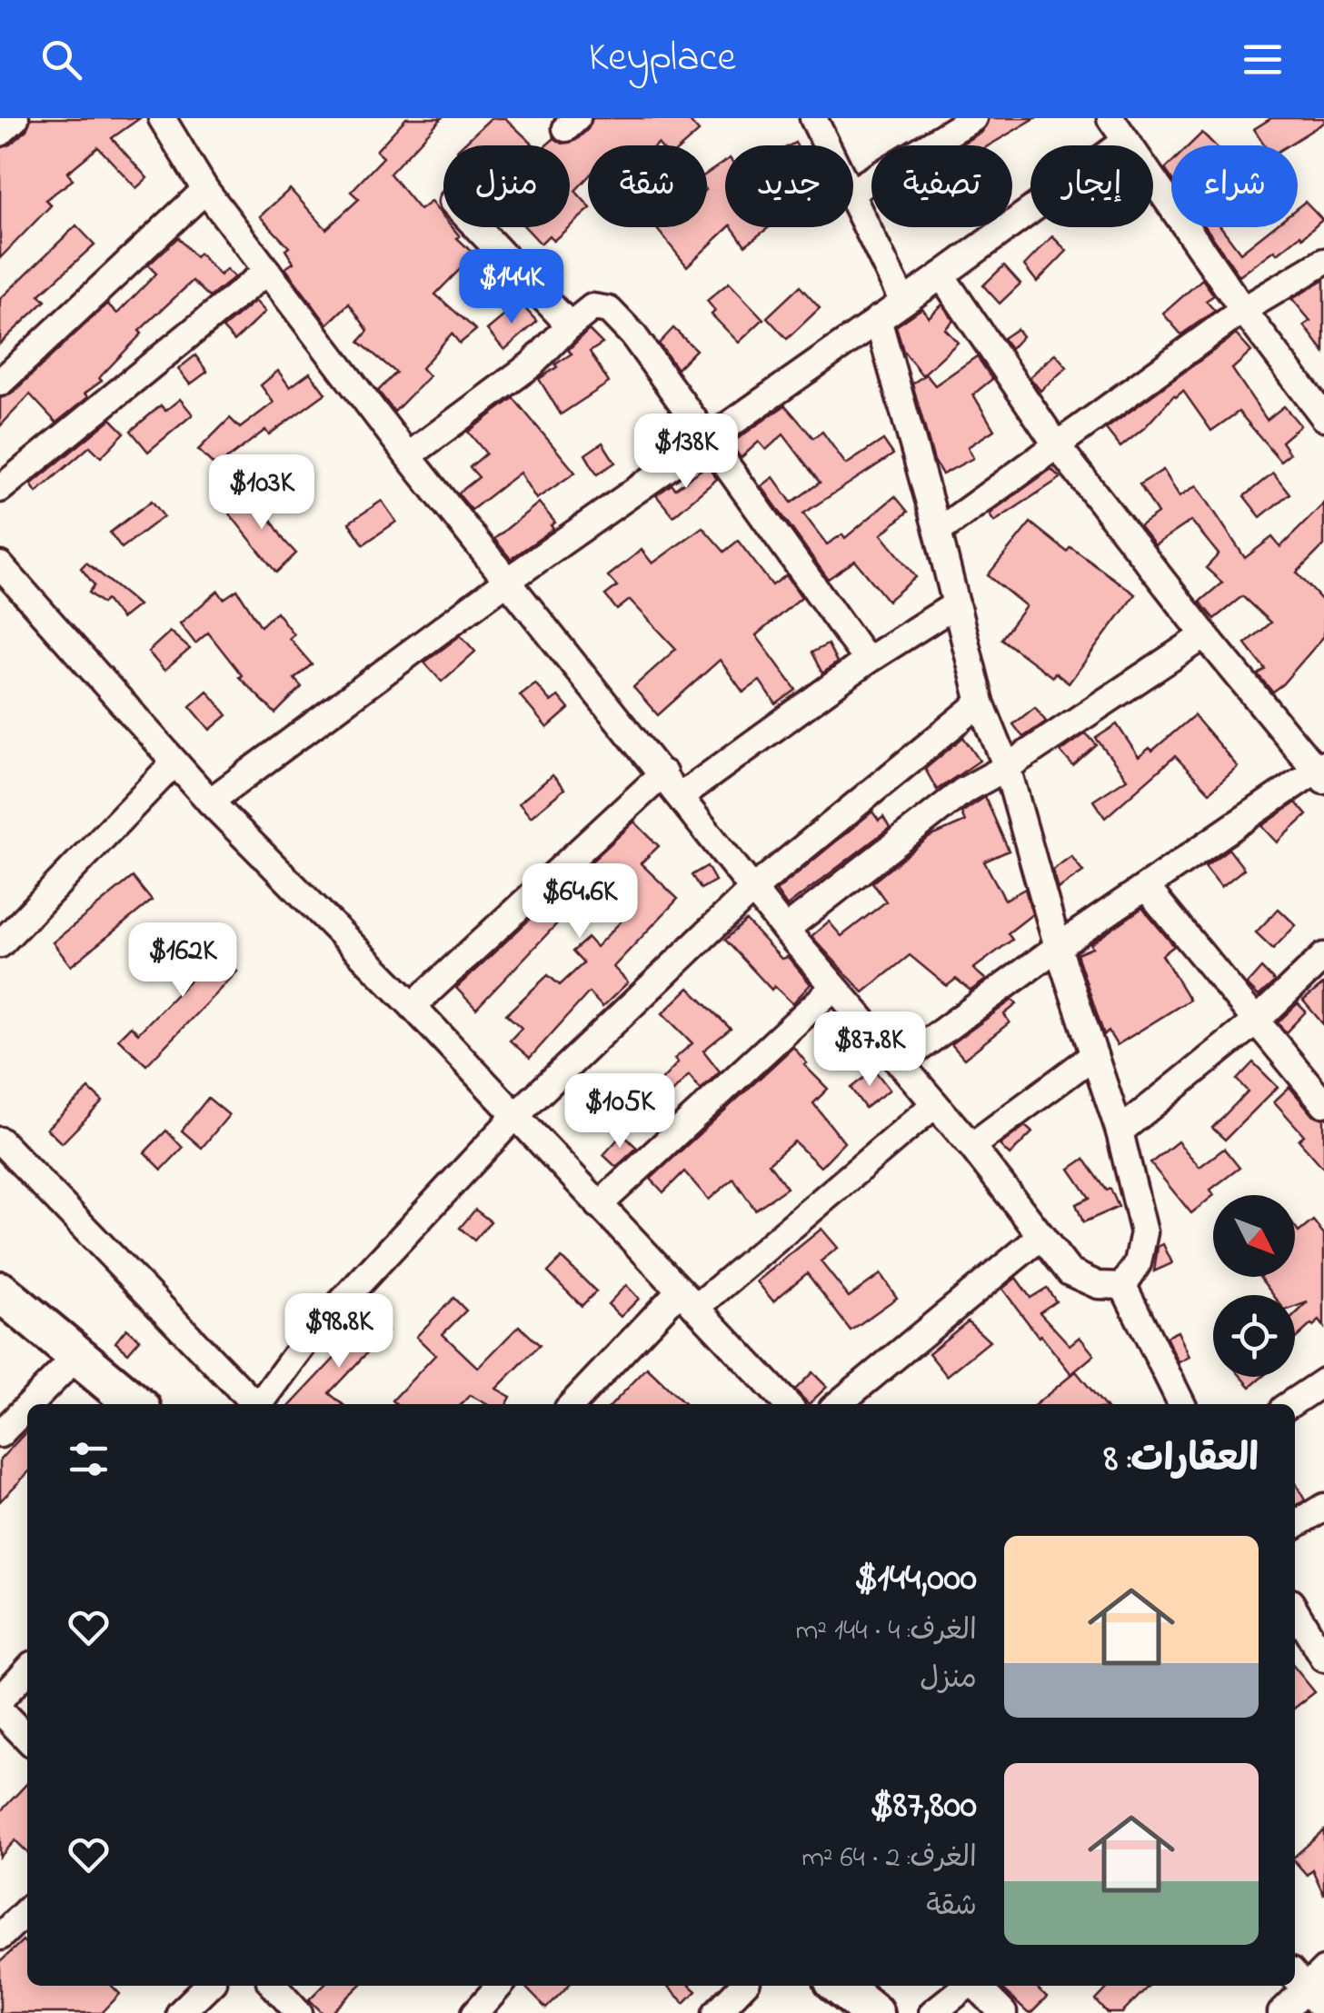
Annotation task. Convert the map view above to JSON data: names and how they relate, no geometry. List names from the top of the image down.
{
  "north": "bottom right",
  "page": {
    "header": "Keyplace",
    "chip": [
      "شراء",
      "إيجار",
      "تصفية",
      "جديد",
      "شقة",
      "منزل"
    ],
    "price": [
      "$144K",
      "$138K",
      "$103K",
      "$64.6K",
      "$162K",
      "$87.8K",
      "$105K",
      "$98.8K"
    ],
    "heading": "العقارات: 8",
    "list": [
      {
        "name": "$144,000",
        "note": "الغرف: 4 · 144 m² · منزل"
      },
      {
        "name": "$87,800",
        "note": "الغرف: 2 · 64 m² · شقة"
      }
    ]
  }
}
